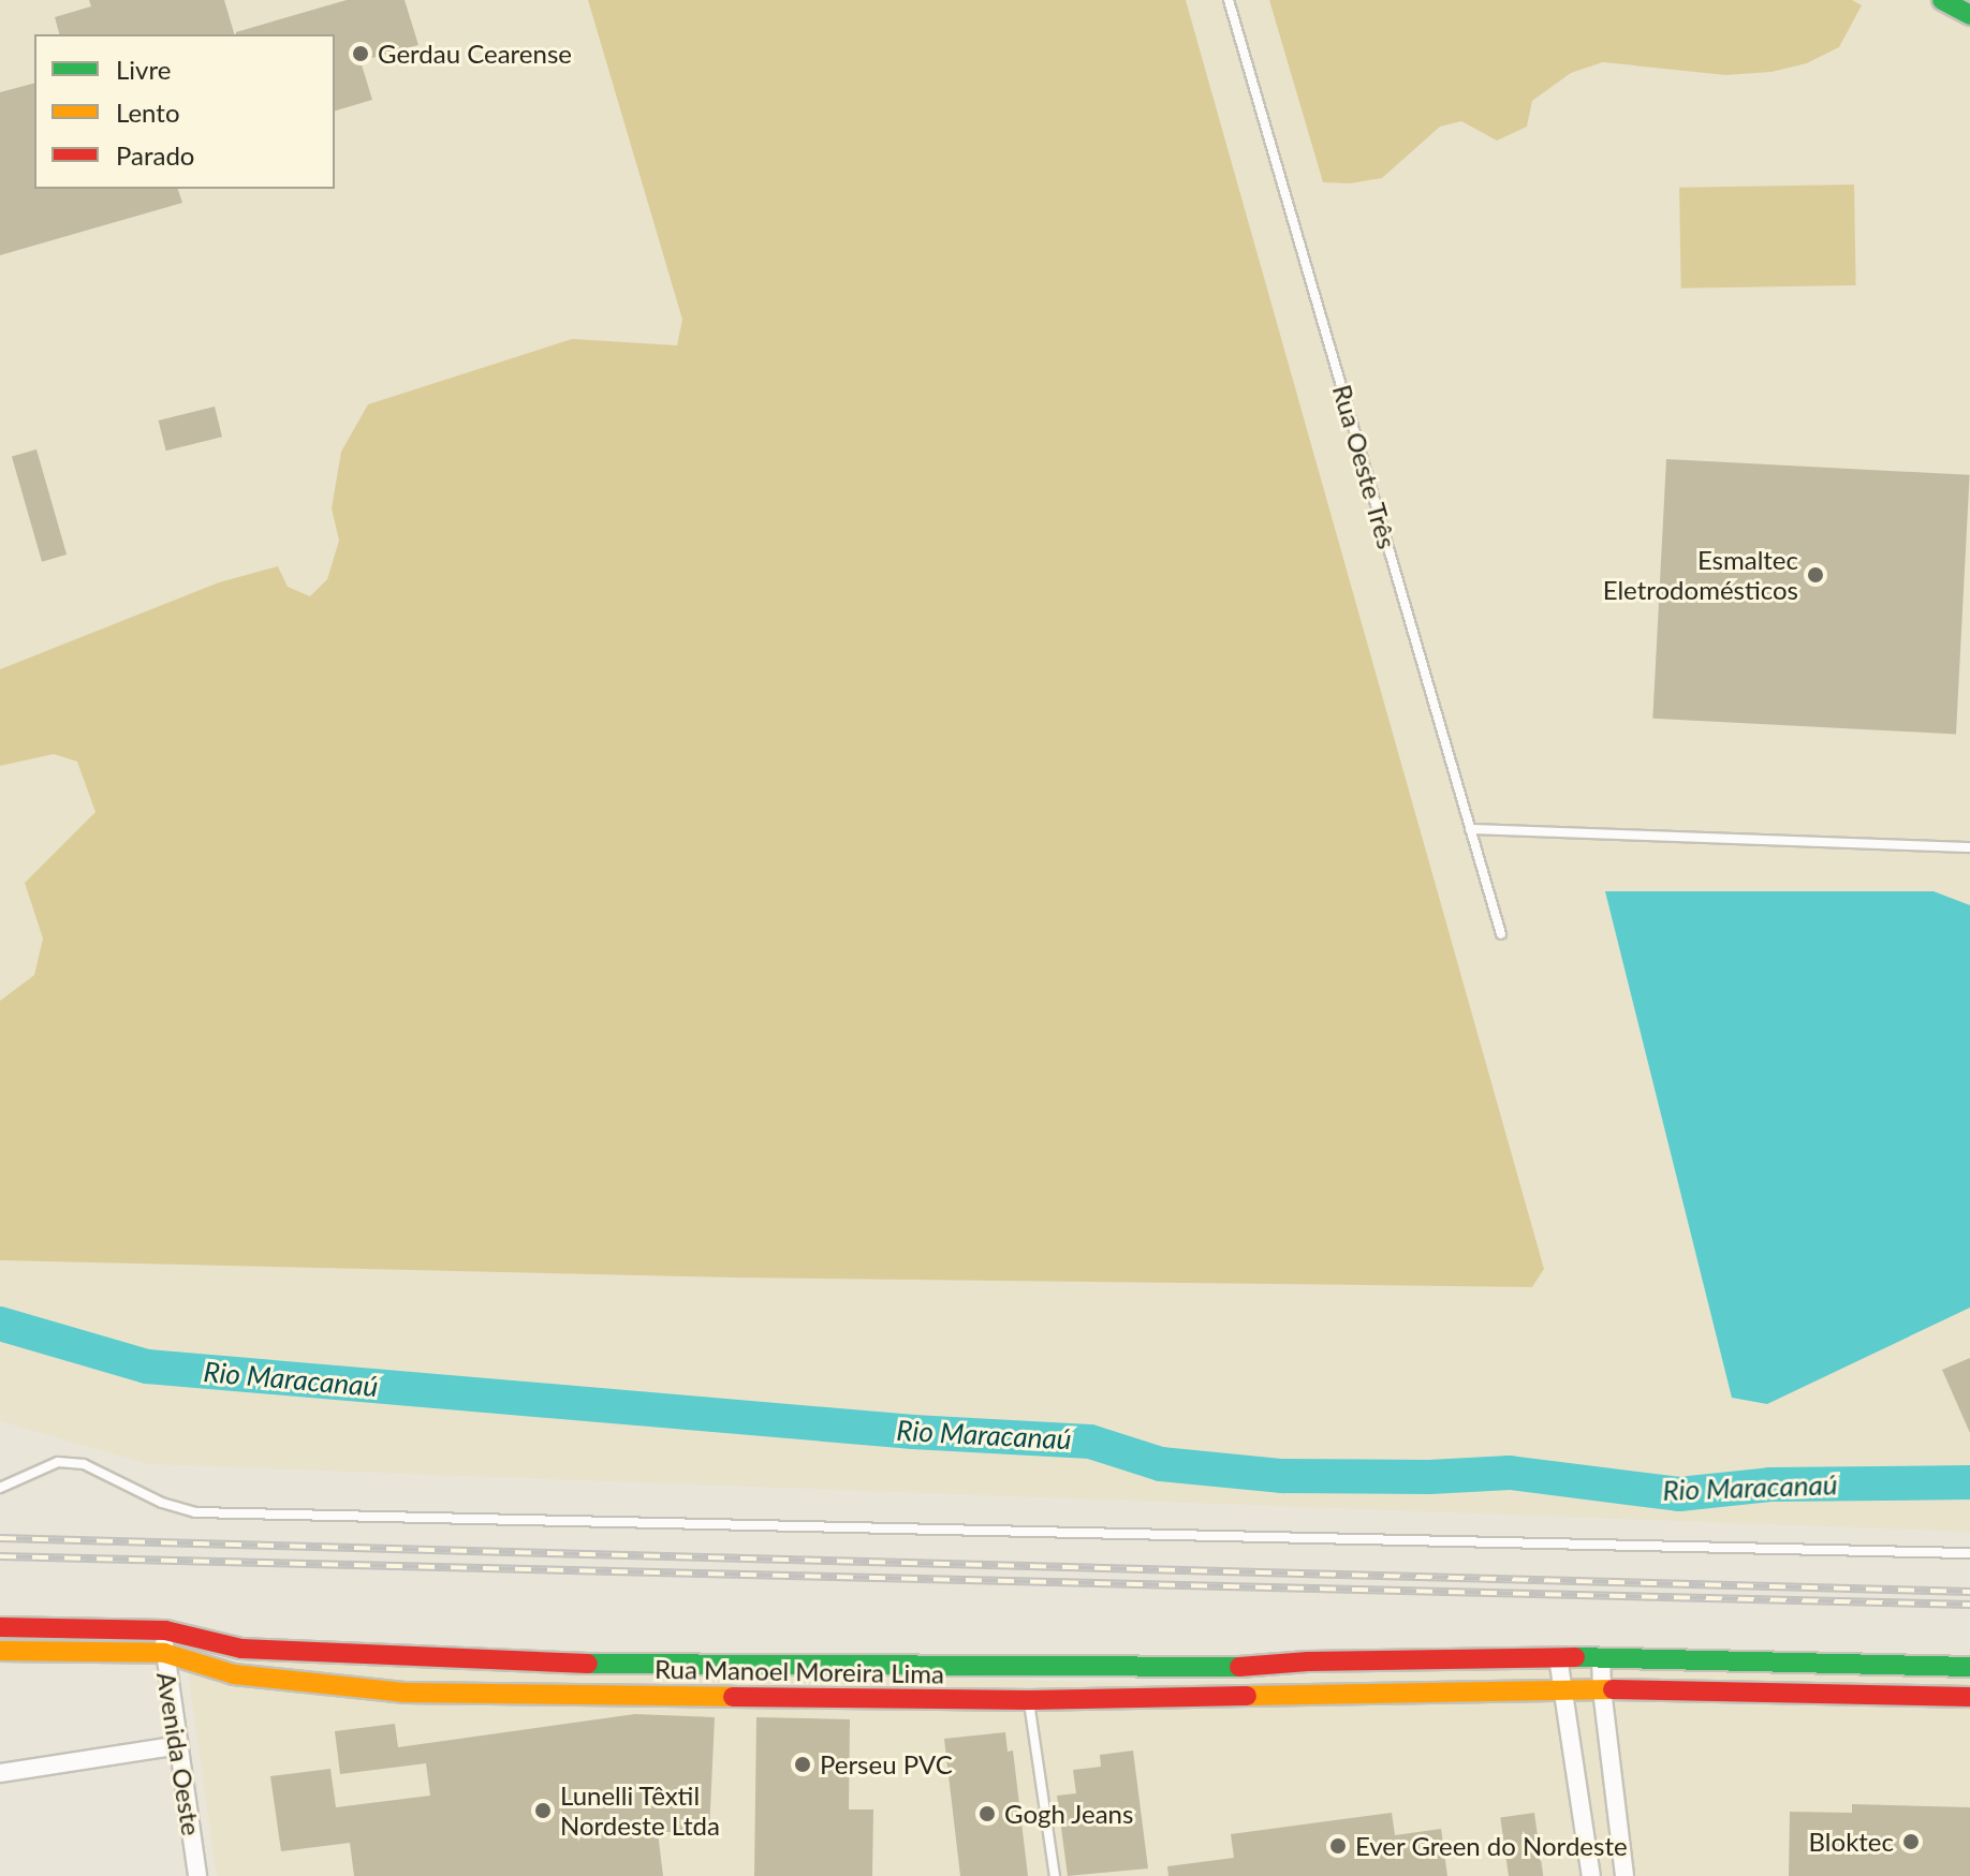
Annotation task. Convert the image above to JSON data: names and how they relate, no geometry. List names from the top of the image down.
{
  "streets": {
    "street": ["Rua Manoel Moreira Lima", "Avenida Oeste"],
    "lane": ["Rua Oeste Três"]
  },
  "crossings": [
    ["Rua Manoel Moreira Lima", "Avenida Oeste"]
  ],
  "water": ["Rio Maracanaú"],
  "places": [
    "Gerdau Cearense",
    "Esmaltec Eletrodomésticos",
    "Perseu PVC",
    "Lunelli Têxtil Nordeste Ltda",
    "Gogh Jeans",
    "Bloktec",
    "Ever Green do Nordeste"
  ],
  "legend": ["Livre", "Lento", "Parado"]
}
